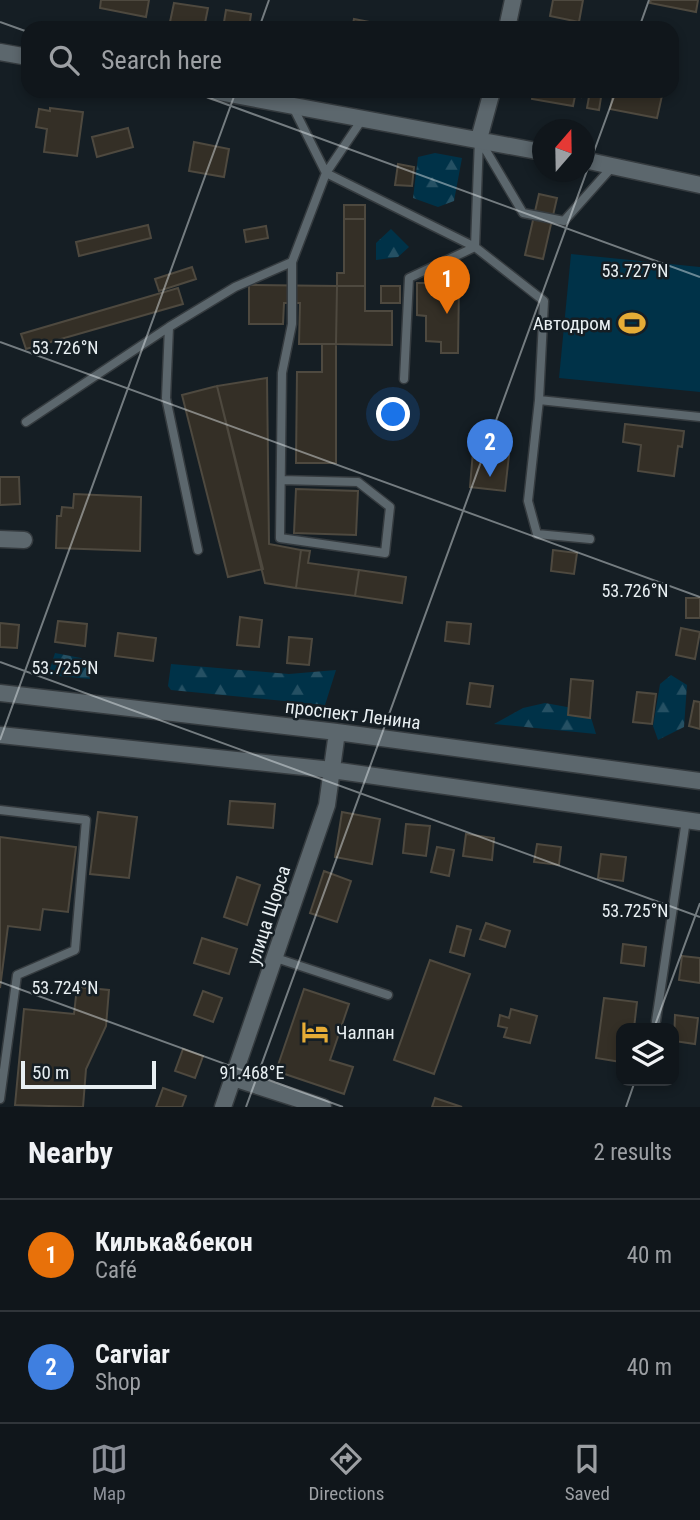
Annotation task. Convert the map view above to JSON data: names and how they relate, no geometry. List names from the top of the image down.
{
  "streets": {
    "street": ["проспект Ленина", "улица Щорса"]
  },
  "crossings": [
    ["проспект Ленина", "улица Щорса"]
  ],
  "places": {
    "sports": ["Автодром"],
    "hotel": ["Чалпан"]
  },
  "scale_bar": "50 m",
  "north": "top",
  "page": {
    "search": "Search here",
    "pins": ["1", "2"],
    "scale": "50 m",
    "heading": ["Nearby", "2 results"],
    "list": [
      {
        "mark": "1",
        "name": "Килька&бекон",
        "note": "Café",
        "value": "40 m"
      },
      {
        "mark": "2",
        "name": "Carviar",
        "note": "Shop",
        "value": "40 m"
      }
    ],
    "nav": ["Map", "Directions", "Saved"]
  },
  "coordinates": [
    "53.727°N",
    "53.726°N",
    "53.725°N",
    "53.724°N",
    "91.468°E"
  ]
}
